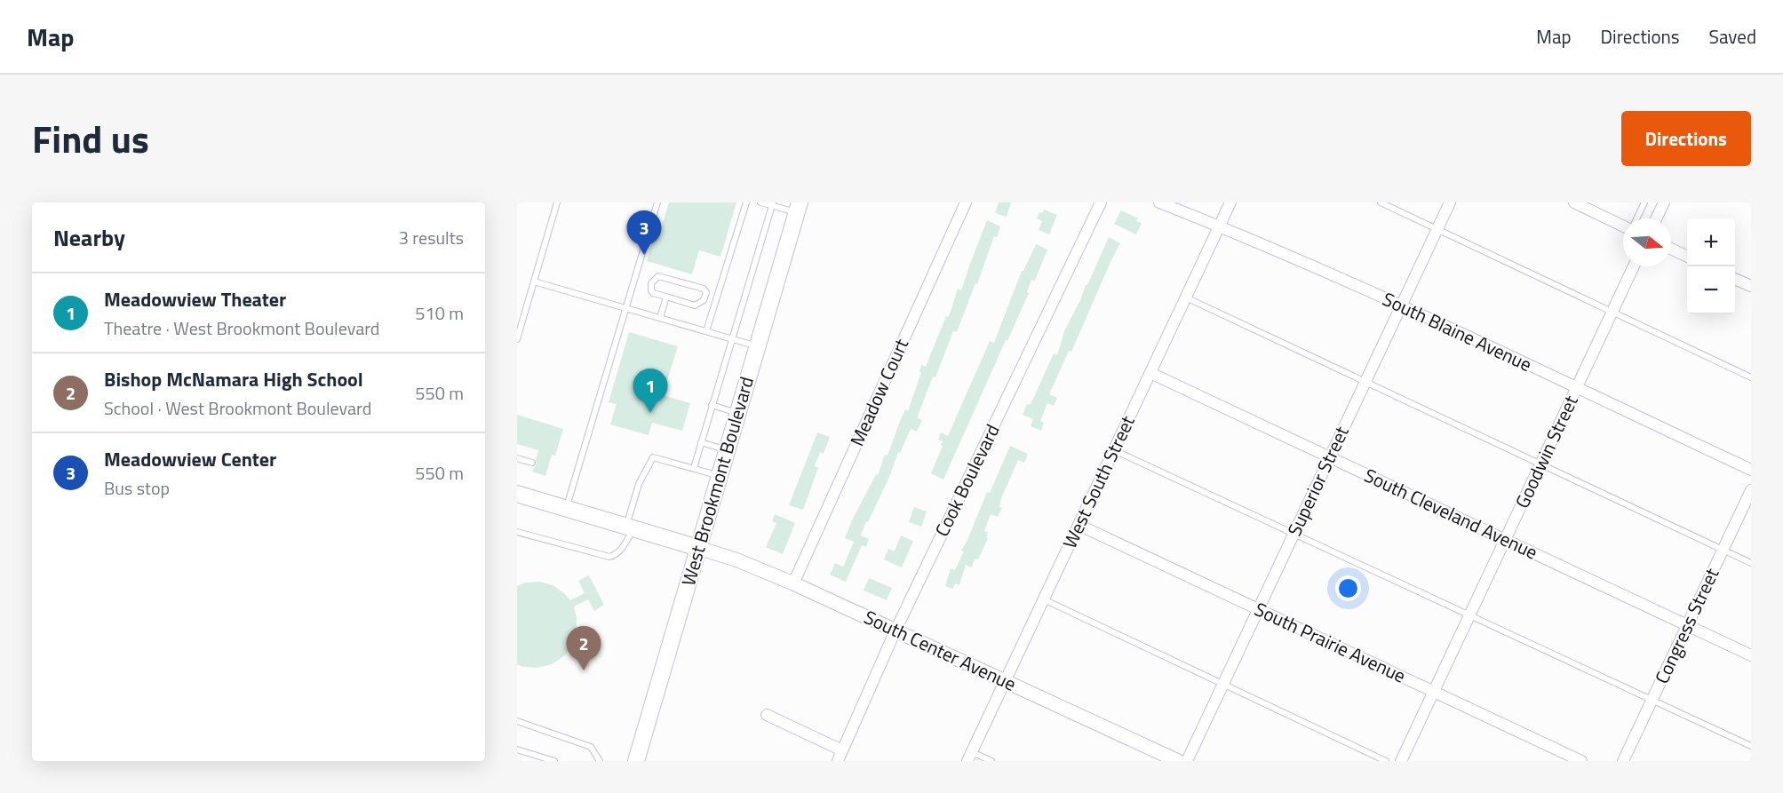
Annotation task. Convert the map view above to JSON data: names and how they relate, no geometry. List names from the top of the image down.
{
  "streets": {
    "main road": ["West Brookmont Boulevard"],
    "street": [
      "South Blaine Avenue",
      "Meadow Court",
      "Goodwin Street",
      "Cook Boulevard",
      "Superior Street",
      "West South Street",
      "South Cleveland Avenue",
      "Congress Street",
      "South Prairie Avenue",
      "South Center Avenue"
    ]
  },
  "crossings": [
    ["South Blaine Avenue", "Goodwin Street"],
    ["South Blaine Avenue", "Superior Street"],
    ["South Blaine Avenue", "West South Street"],
    ["Meadow Court", "South Center Avenue"],
    ["Goodwin Street", "South Cleveland Avenue"],
    ["Goodwin Street", "South Prairie Avenue"],
    ["Cook Boulevard", "South Center Avenue"],
    ["West Brookmont Boulevard", "South Center Avenue"],
    ["Superior Street", "South Cleveland Avenue"],
    ["Superior Street", "South Prairie Avenue"],
    ["West South Street", "South Cleveland Avenue"],
    ["West South Street", "South Prairie Avenue"],
    ["West South Street", "South Center Avenue"],
    ["South Cleveland Avenue", "Congress Street"]
  ],
  "north": "right",
  "page": {
    "header": "Map",
    "nav": ["Map", "Directions", "Saved"],
    "title": "Find us",
    "buttons": "Directions",
    "heading": ["Nearby", "3 results"],
    "pins": ["3", "1", "2"],
    "map_buttons": ["+", "−"],
    "list": [
      {
        "mark": "1",
        "name": "Meadowview Theater",
        "note": "Theatre · West Brookmont Boulevard",
        "value": "510 m"
      },
      {
        "mark": "2",
        "name": "Bishop McNamara High School",
        "note": "School · West Brookmont Boulevard",
        "value": "550 m"
      },
      {
        "mark": "3",
        "name": "Meadowview Center",
        "note": "Bus stop",
        "value": "550 m"
      }
    ]
  }
}
